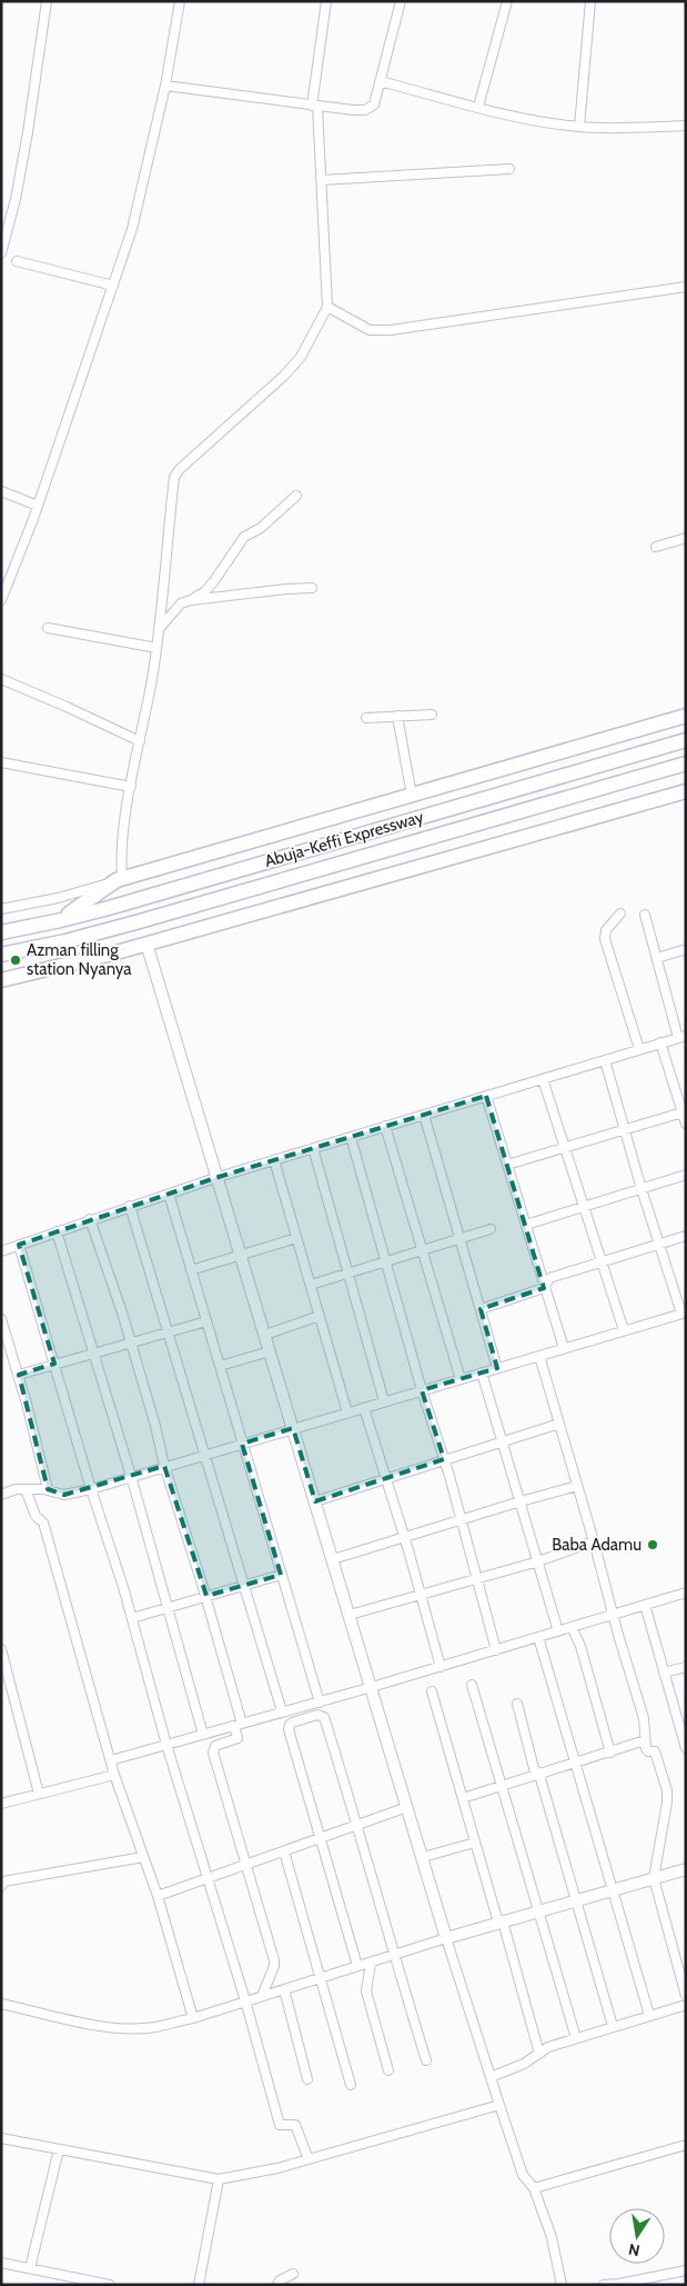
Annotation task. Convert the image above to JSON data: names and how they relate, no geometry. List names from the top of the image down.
{
  "streets": {
    "main road": ["Abuja-Keffi Expressway"]
  },
  "places": ["Azman filling station Nyanya", "Baba Adamu"],
  "north": "bottom"
}
